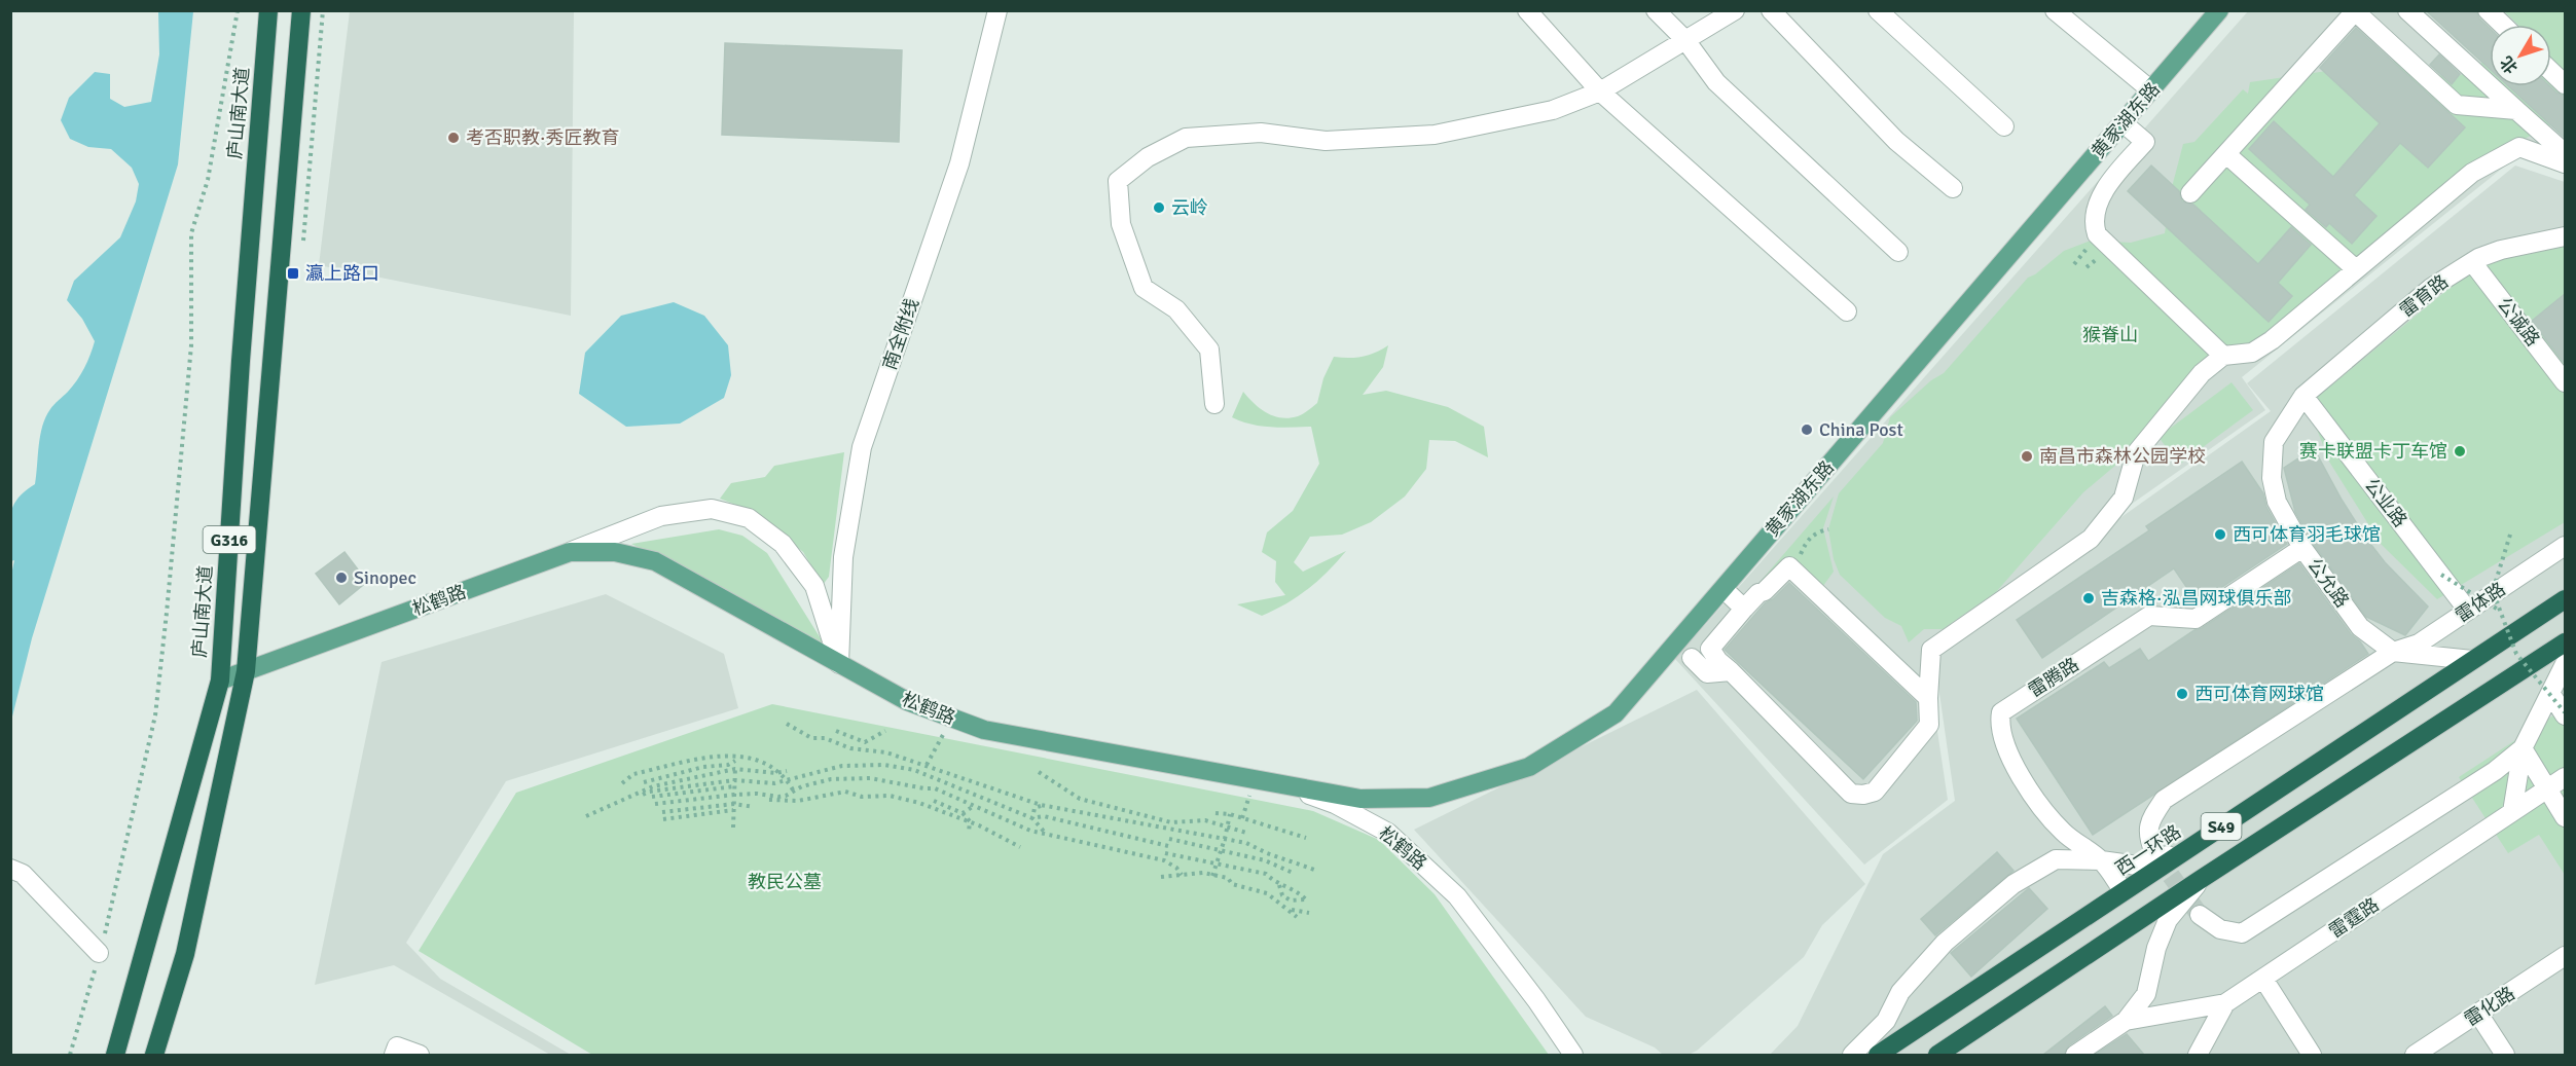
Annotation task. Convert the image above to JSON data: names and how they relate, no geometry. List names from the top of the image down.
{
  "streets": {
    "highway": [
      "庐山南大道",
      "G316",
      "S49",
      "西一环路"
    ],
    "main road": ["黄家湖东路", "松鹤路"],
    "street": [
      "雷育路",
      "公诚路",
      "南全附线",
      "公业路",
      "公允路",
      "雷体路",
      "雷腾路",
      "雷霆路",
      "雷化路"
    ]
  },
  "crossings": [
    ["庐山南大道", "松鹤路"],
    ["黄家湖东路", "松鹤路"],
    ["雷育路", "公诚路"],
    ["雷育路", "公业路"],
    ["雷育路", "公允路"],
    ["南全附线", "松鹤路"],
    ["公业路", "公允路"],
    ["公业路", "雷体路"],
    ["G316", "松鹤路"],
    ["公允路", "雷体路"],
    ["公允路", "雷腾路"],
    ["雷腾路", "西一环路"]
  ],
  "parks": ["猴脊山", "教民公墓"],
  "places": {
    "other": [
      "考否职教·秀匠教育",
      "云岭",
      "China Post",
      "赛卡联盟卡丁车馆",
      "南昌市森林公园学校",
      "西可体育羽毛球馆",
      "Sinopec",
      "吉森格·泓昌网球俱乐部",
      "西可体育网球馆"
    ],
    "transit": ["瀛上路口"]
  },
  "north": "bottom left"
}
